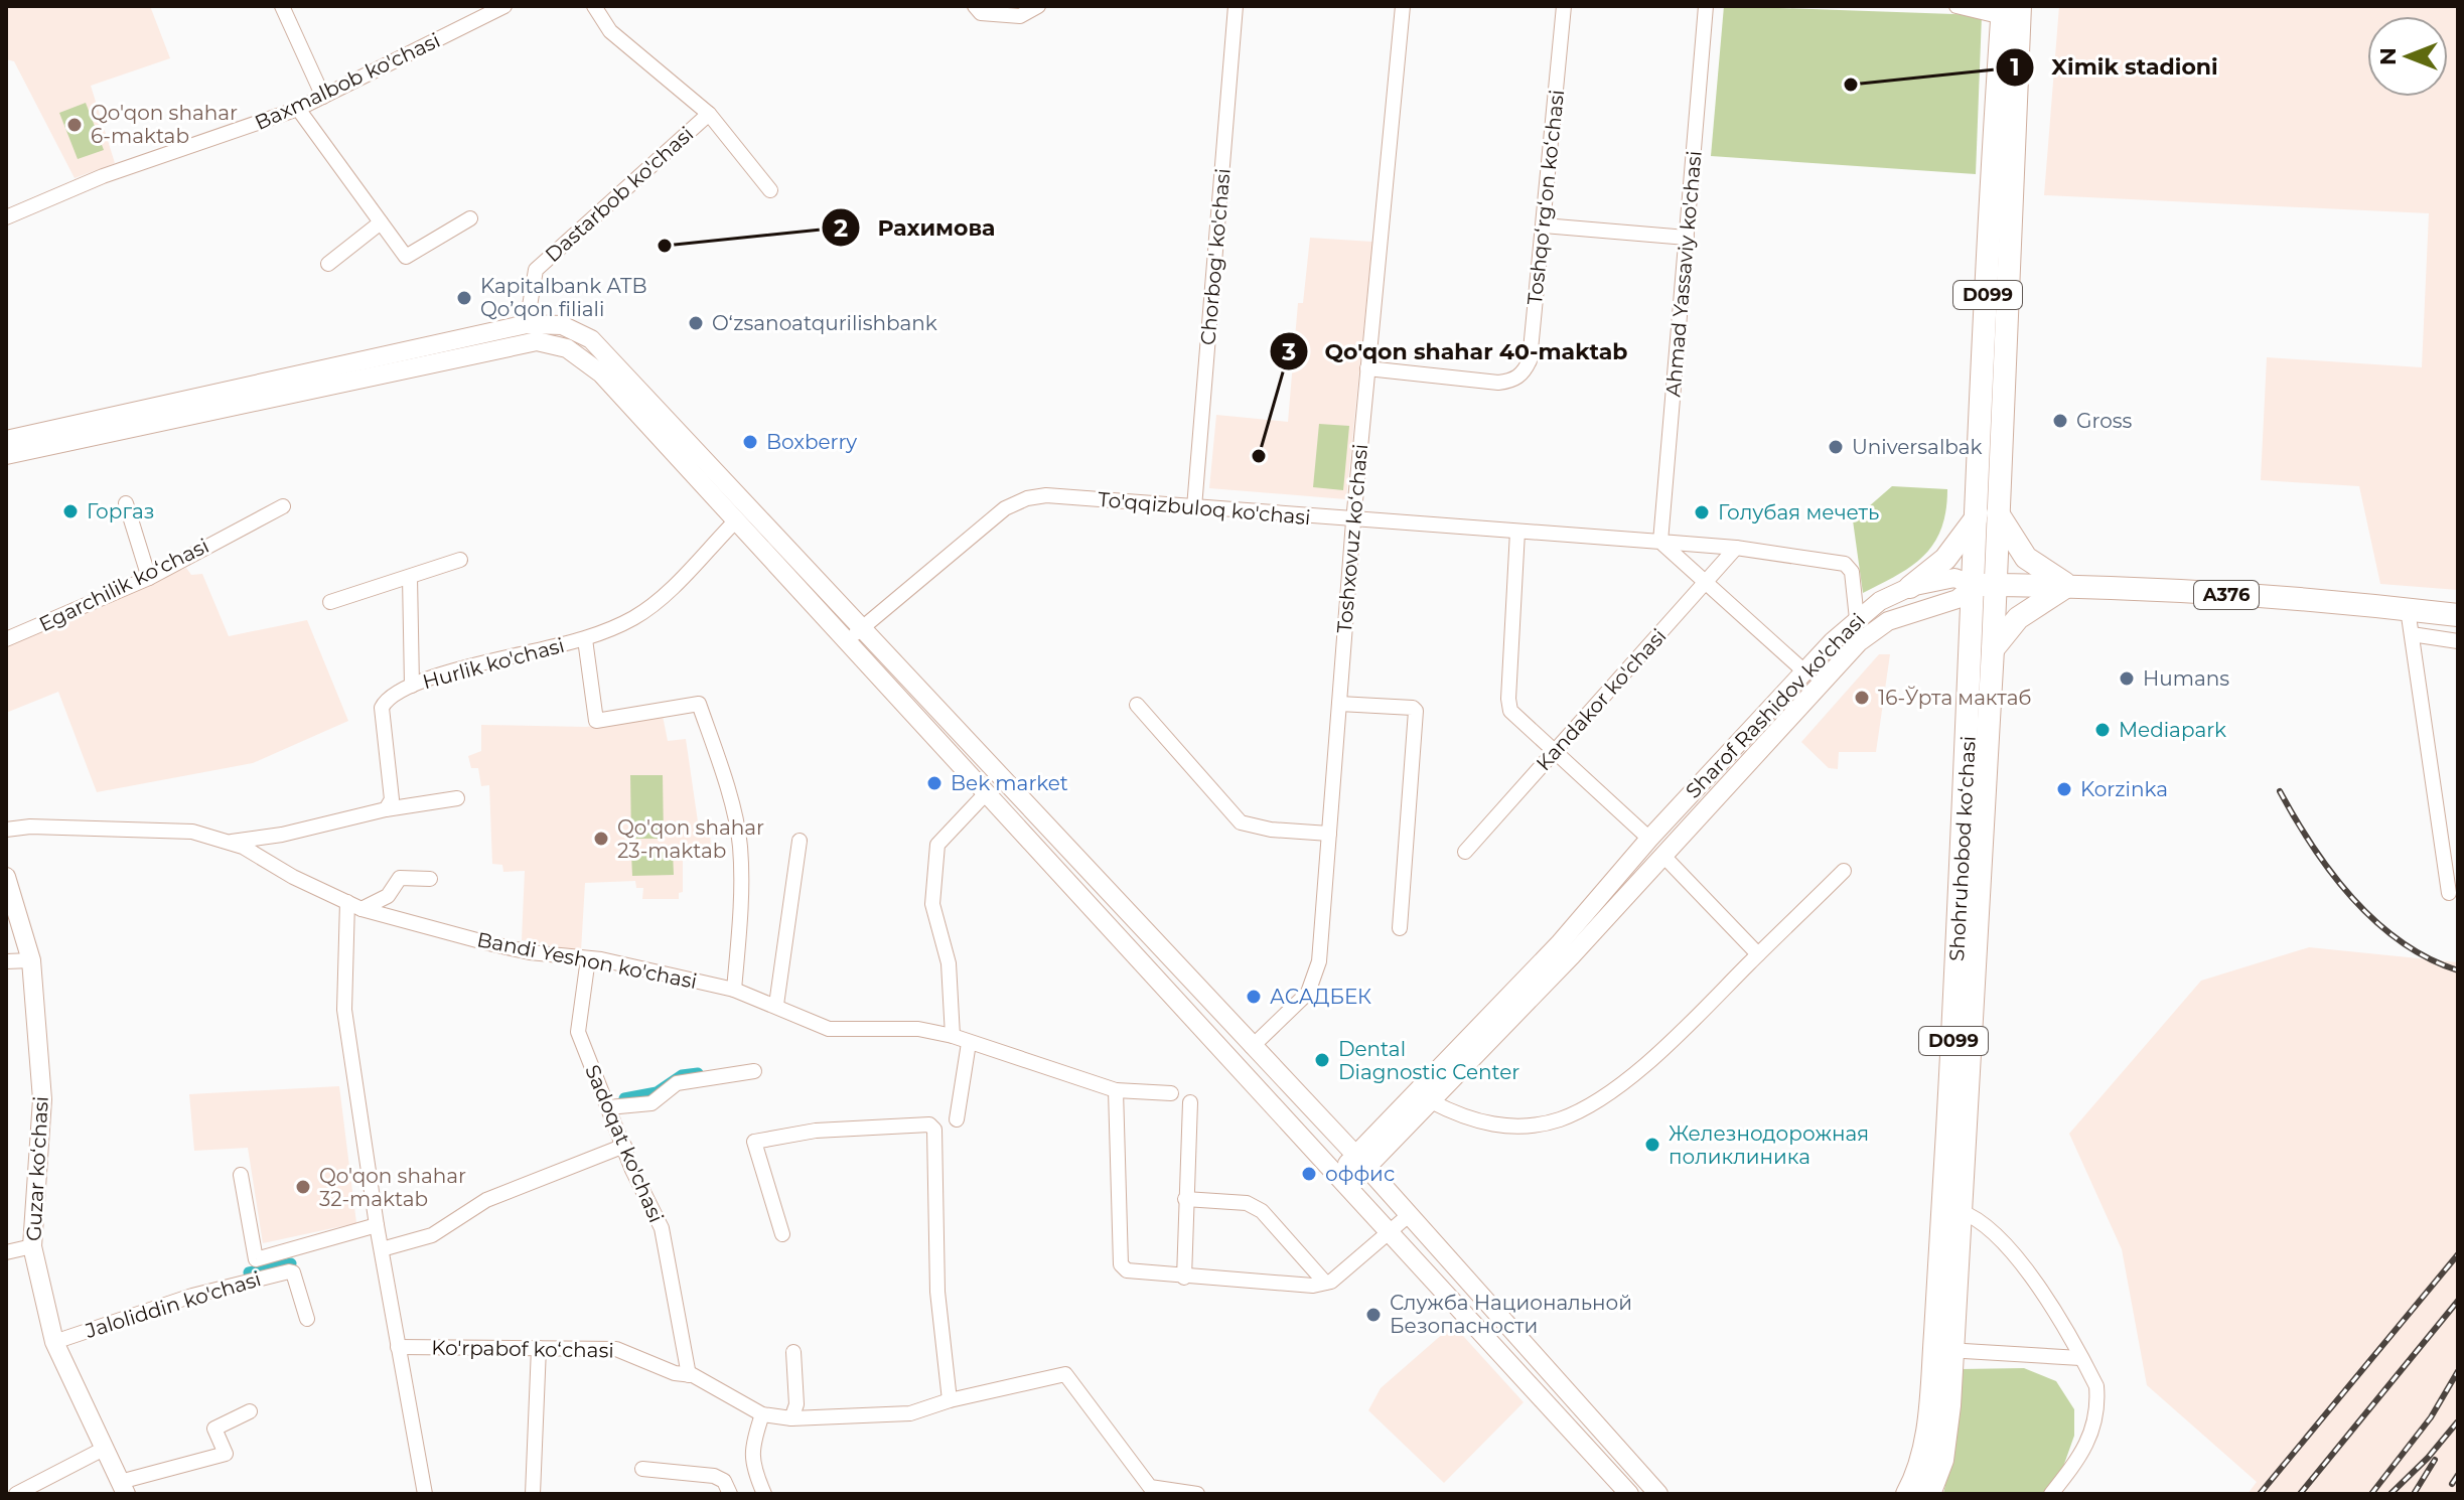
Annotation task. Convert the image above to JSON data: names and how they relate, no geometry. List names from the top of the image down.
{
  "streets": {
    "highway": ["D099", "A376", "Shohruhobod koʻchasi"],
    "main road": ["Sharof Rashidov ko'chasi", "Guzar koʻchasi"],
    "street": [
      "Baxmalbob ko'chasi",
      "Dastarbob ko'chasi",
      "Toshqoʻrgʻon koʻchasi",
      "Chorbog' ko'chasi",
      "Ahmad Yassaviy ko'chasi",
      "To'qqizbuloq ko'chasi",
      "Toshxovuz koʻchasi",
      "Egarchilik koʻchasi",
      "Hurlik ko'chasi",
      "Kandakor ko'chasi",
      "Bandi Yeshon ko'chasi",
      "Sadoqat ko'chasi",
      "Jaloliddin ko'chasi",
      "Ko'rpabof koʻchasi"
    ]
  },
  "crossings": [
    ["Toshqoʻrgʻon koʻchasi", "Toshxovuz koʻchasi"],
    ["Chorbog' ko'chasi", "To'qqizbuloq ko'chasi"],
    ["Ahmad Yassaviy ko'chasi", "To'qqizbuloq ko'chasi"],
    ["To'qqizbuloq ko'chasi", "Toshxovuz koʻchasi"],
    ["To'qqizbuloq ko'chasi", "Kandakor ko'chasi"],
    ["To'qqizbuloq ko'chasi", "Sharof Rashidov ko'chasi"],
    ["A376", "Sharof Rashidov ko'chasi"],
    ["A376", "Shohruhobod koʻchasi"],
    ["Sharof Rashidov ko'chasi", "Shohruhobod koʻchasi"],
    ["Bandi Yeshon ko'chasi", "Sadoqat ko'chasi"],
    ["Sadoqat ko'chasi", "Ko'rpabof koʻchasi"],
    ["Guzar koʻchasi", "Jaloliddin ko'chasi"]
  ],
  "places": [
    "Ximik stadioni",
    "Qo'qon shahar 6-maktab",
    "Рахимова",
    "Kapitalbank ATB Qo’qon filiali",
    "Oʻzsanoatqurilishbank",
    "Gross",
    "Boxberry",
    "Universalbak",
    "Qo'qon shahar 40-maktab",
    "Горгаз",
    "Голубая мечеть",
    "Humans",
    "16-Ўрта мактаб",
    "Mediapark",
    "Bek market",
    "Korzinka",
    "Qo'qon shahar 23-maktab",
    "АСАДБЕК",
    "Dental Diagnostic Center",
    "Железнодорожная поликлиника",
    "оффис",
    "Qo'qon shahar 32-maktab",
    "Служба Национальной Безопасности"
  ],
  "north": "left"
}
